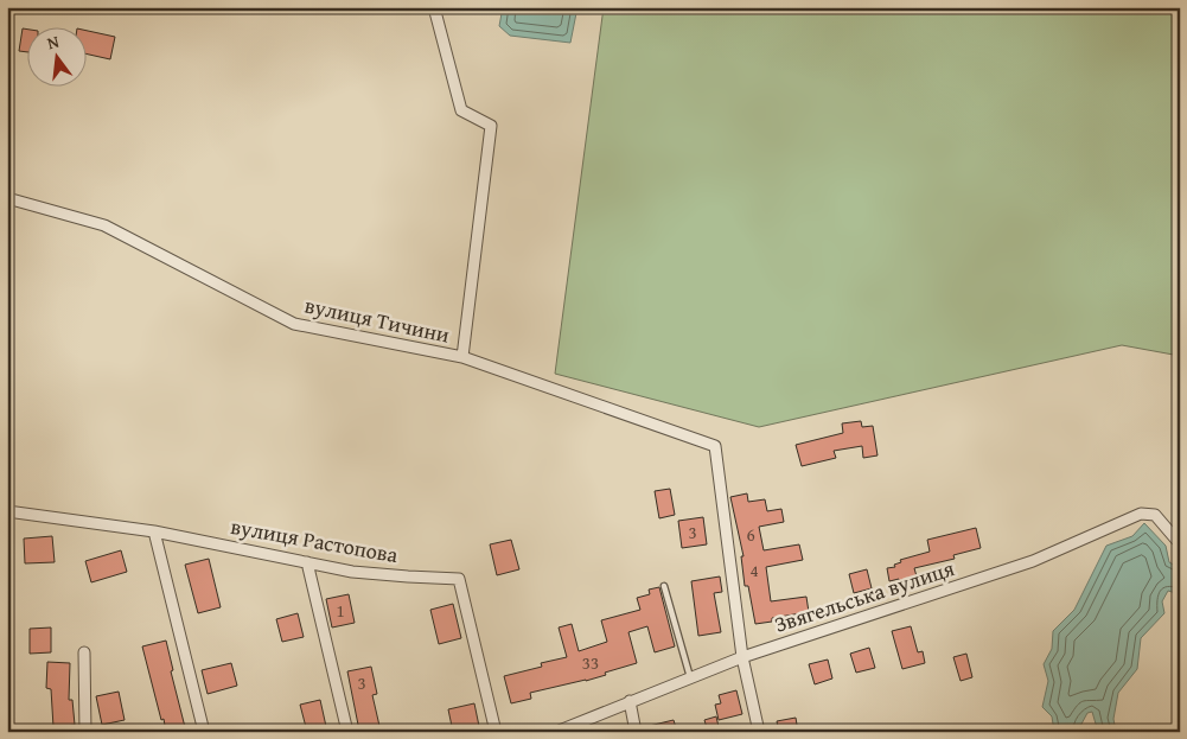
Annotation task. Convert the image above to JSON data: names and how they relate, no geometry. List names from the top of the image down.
{
  "streets": {
    "street": ["вулиця Тичини", "вулиця Растопова", "Звягельська вулиця"]
  },
  "crossings": [
    ["вулиця Тичини", "Звягельська вулиця"]
  ],
  "house_numbers": [
    "3",
    "6",
    "4",
    "1",
    "33",
    "3"
  ],
  "north": "top"
}
